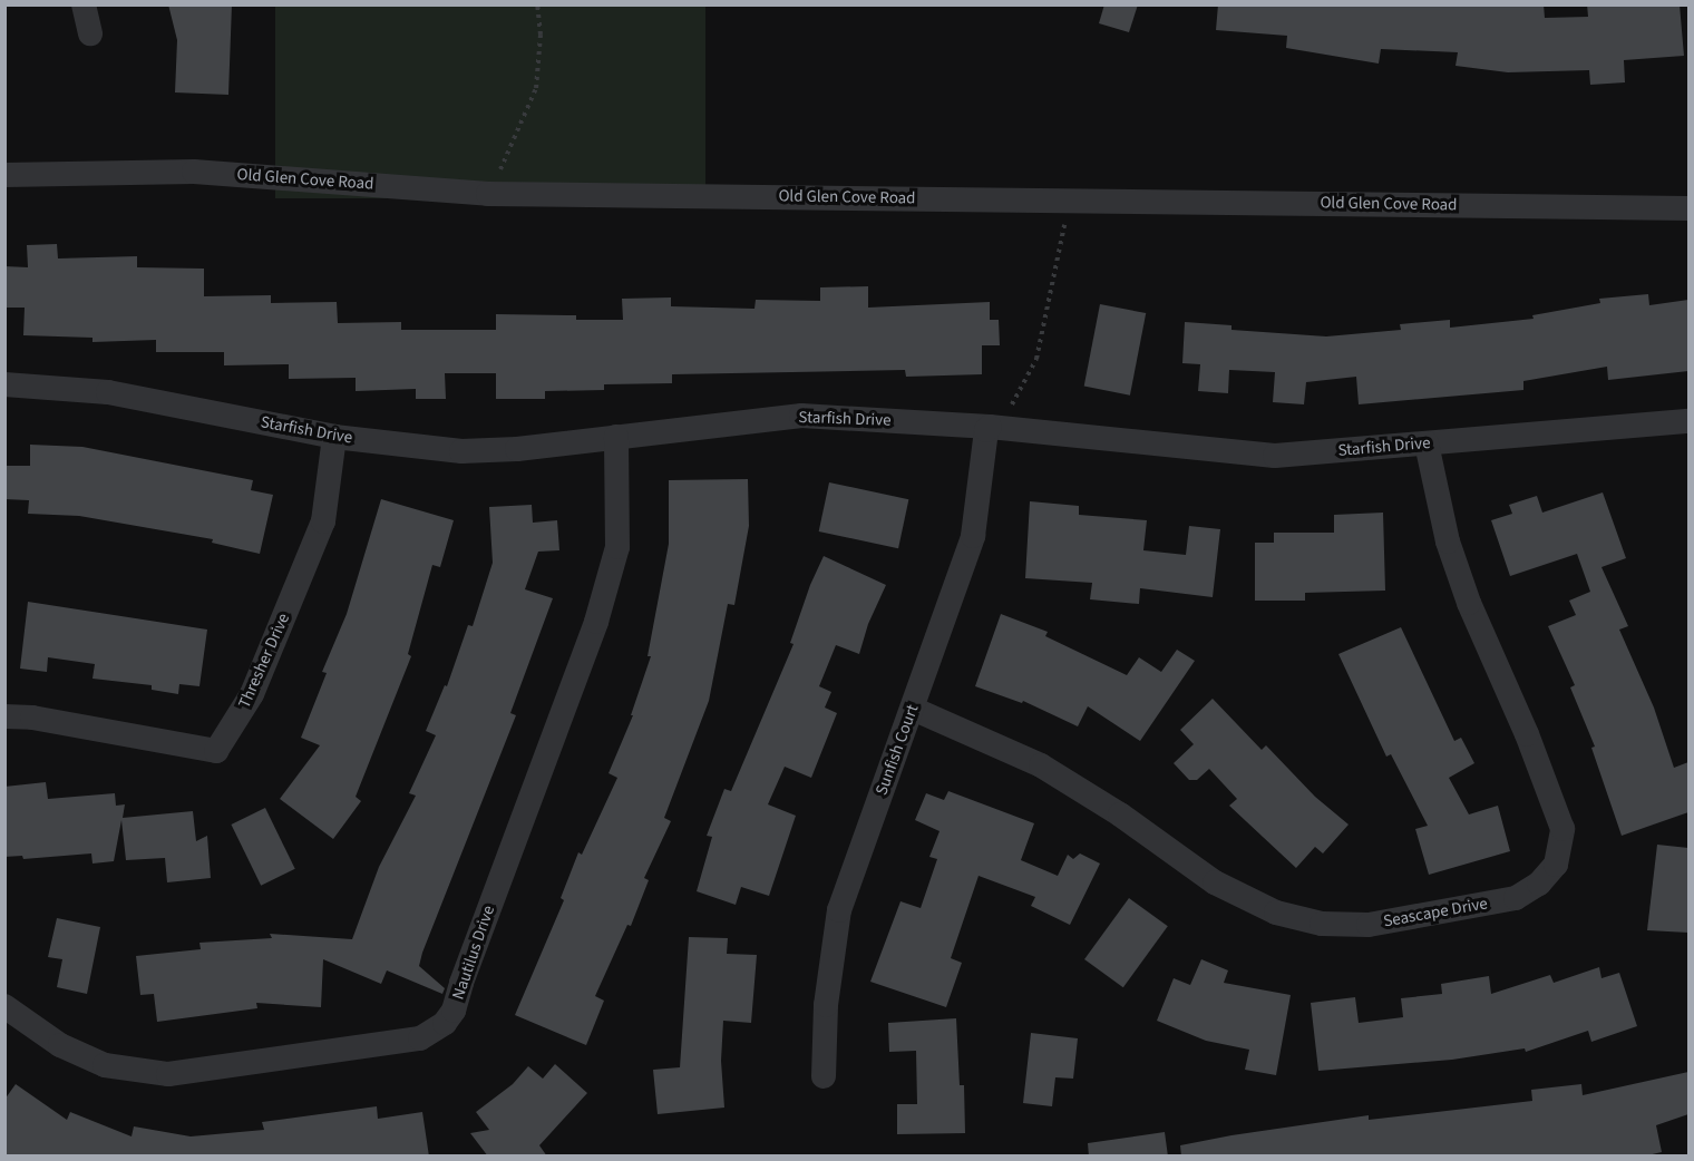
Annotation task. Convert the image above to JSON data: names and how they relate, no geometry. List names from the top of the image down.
{
  "streets": {
    "street": [
      "Old Glen Cove Road",
      "Starfish Drive",
      "Thresher Drive",
      "Sunfish Court",
      "Seascape Drive",
      "Nautilus Drive"
    ]
  },
  "crossings": [
    ["Starfish Drive", "Thresher Drive"],
    ["Starfish Drive", "Sunfish Court"],
    ["Starfish Drive", "Seascape Drive"],
    ["Starfish Drive", "Nautilus Drive"],
    ["Sunfish Court", "Seascape Drive"]
  ]
}
